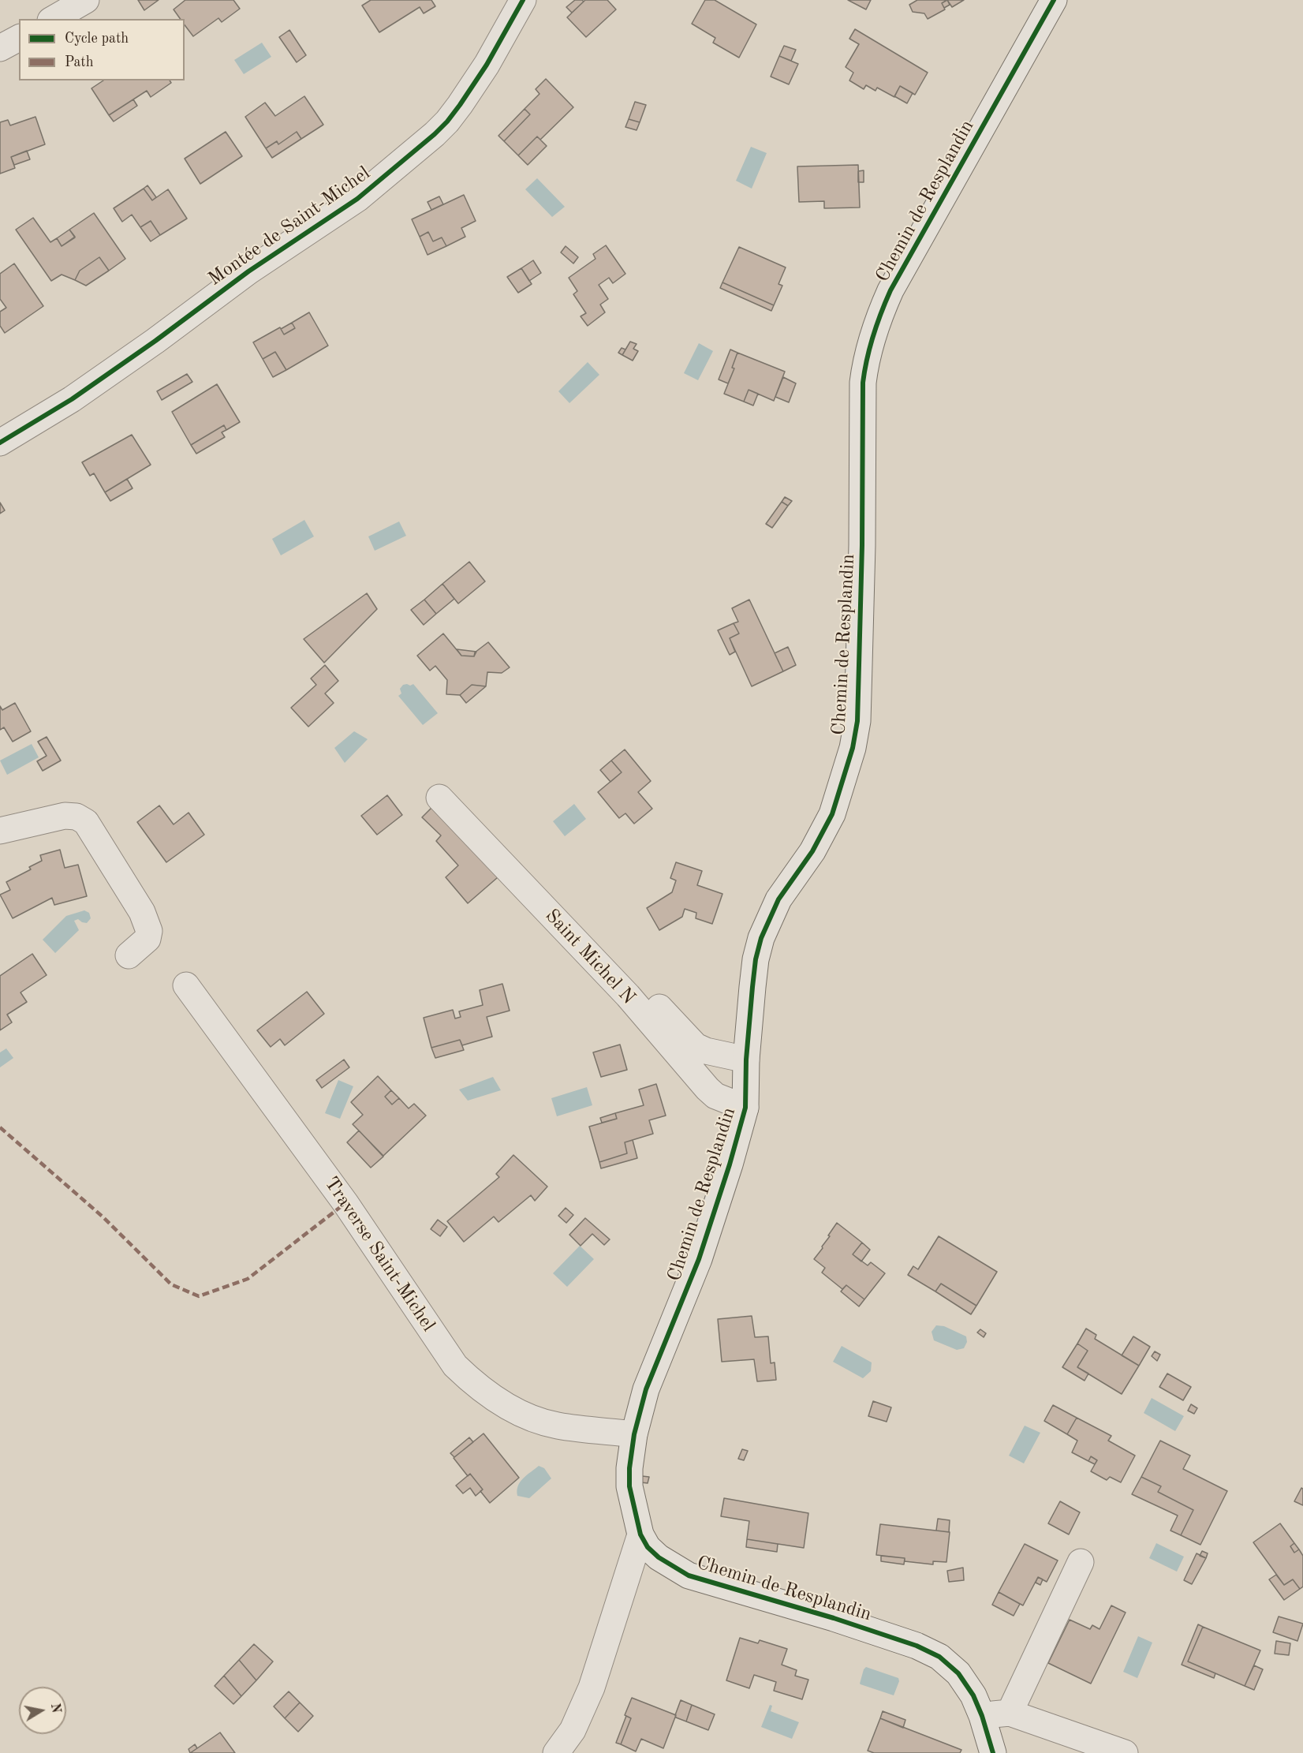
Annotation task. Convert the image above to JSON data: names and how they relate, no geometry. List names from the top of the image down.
{
  "streets": {
    "street": [
      "Chemin de Resplandin",
      "Montée de Saint-Michel",
      "Saint Michel N",
      "Traverse Saint-Michel"
    ]
  },
  "crossings": [
    ["Chemin de Resplandin", "Saint Michel N"],
    ["Chemin de Resplandin", "Traverse Saint-Michel"]
  ],
  "legend": ["Cycle path", "Path"],
  "north": "right"
}
